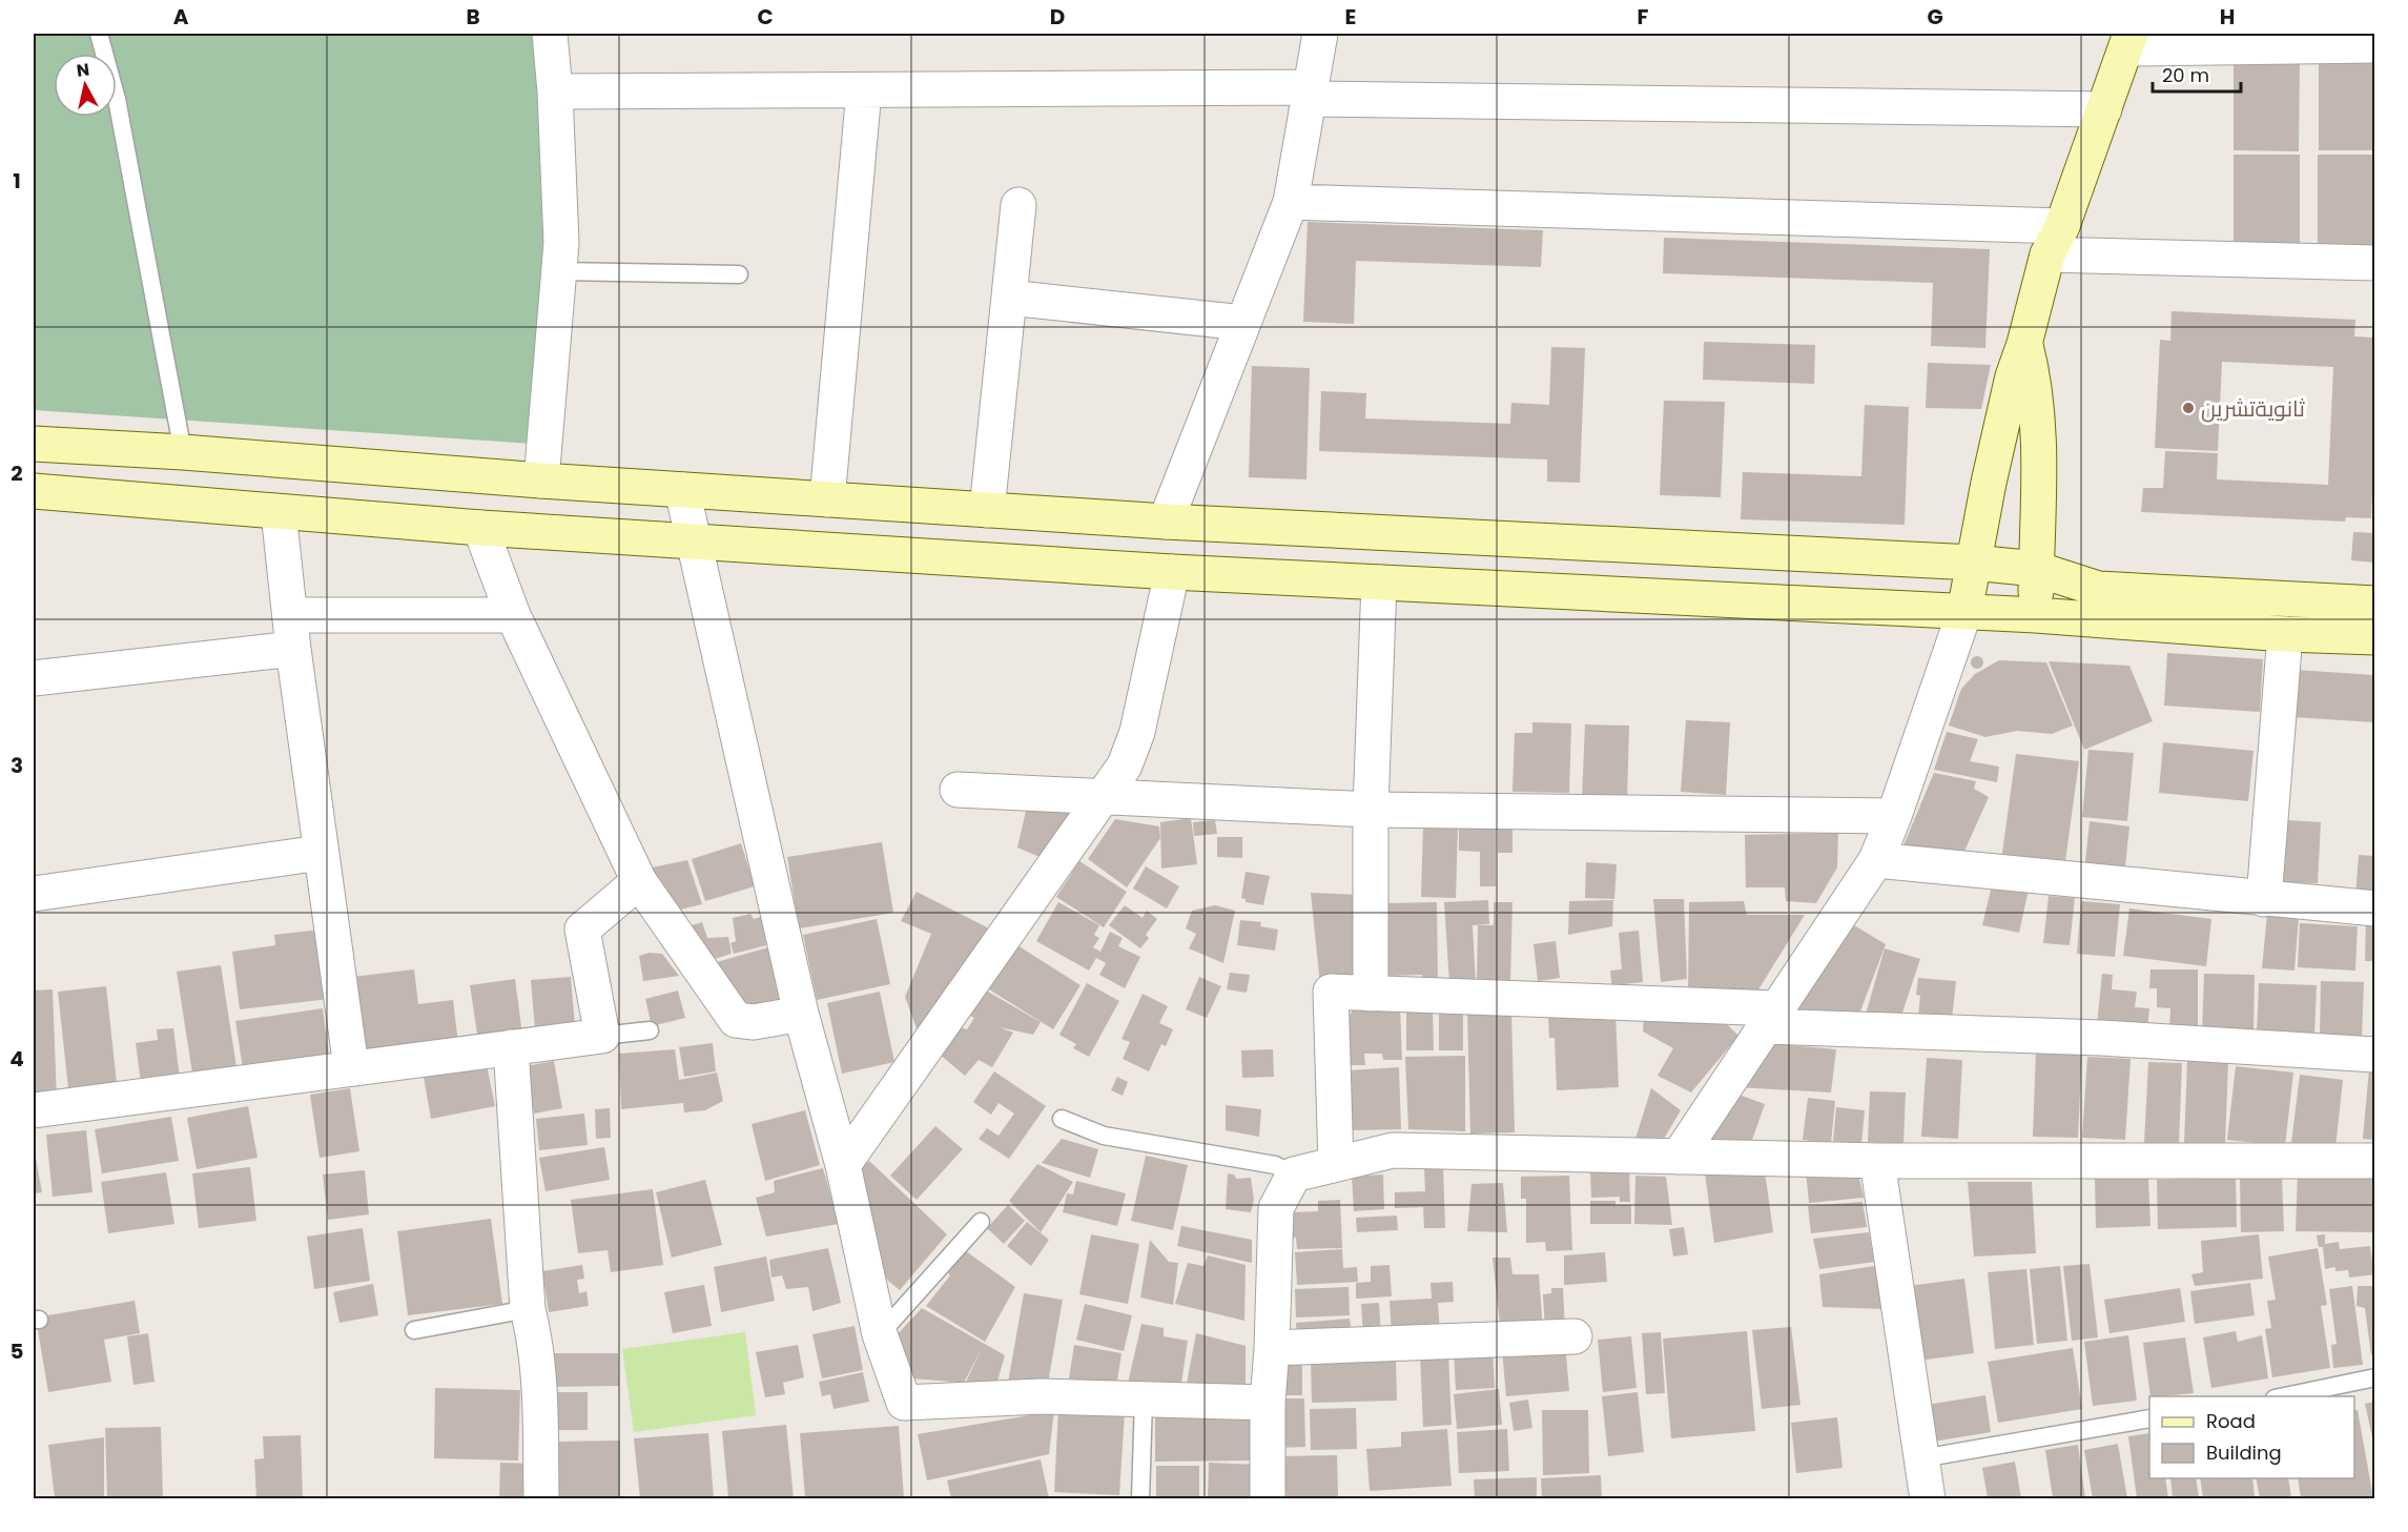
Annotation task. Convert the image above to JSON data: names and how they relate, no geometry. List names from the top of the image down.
{
  "places": ["ثانويةتشرين"],
  "legend": ["Road", "Building"],
  "scale_bar": "20 m",
  "north": "top",
  "grid": {
    "columns": [
      "A",
      "B",
      "C",
      "D",
      "E",
      "F",
      "G",
      "H"
    ],
    "rows": [
      "1",
      "2",
      "3",
      "4",
      "5"
    ]
  }
}
